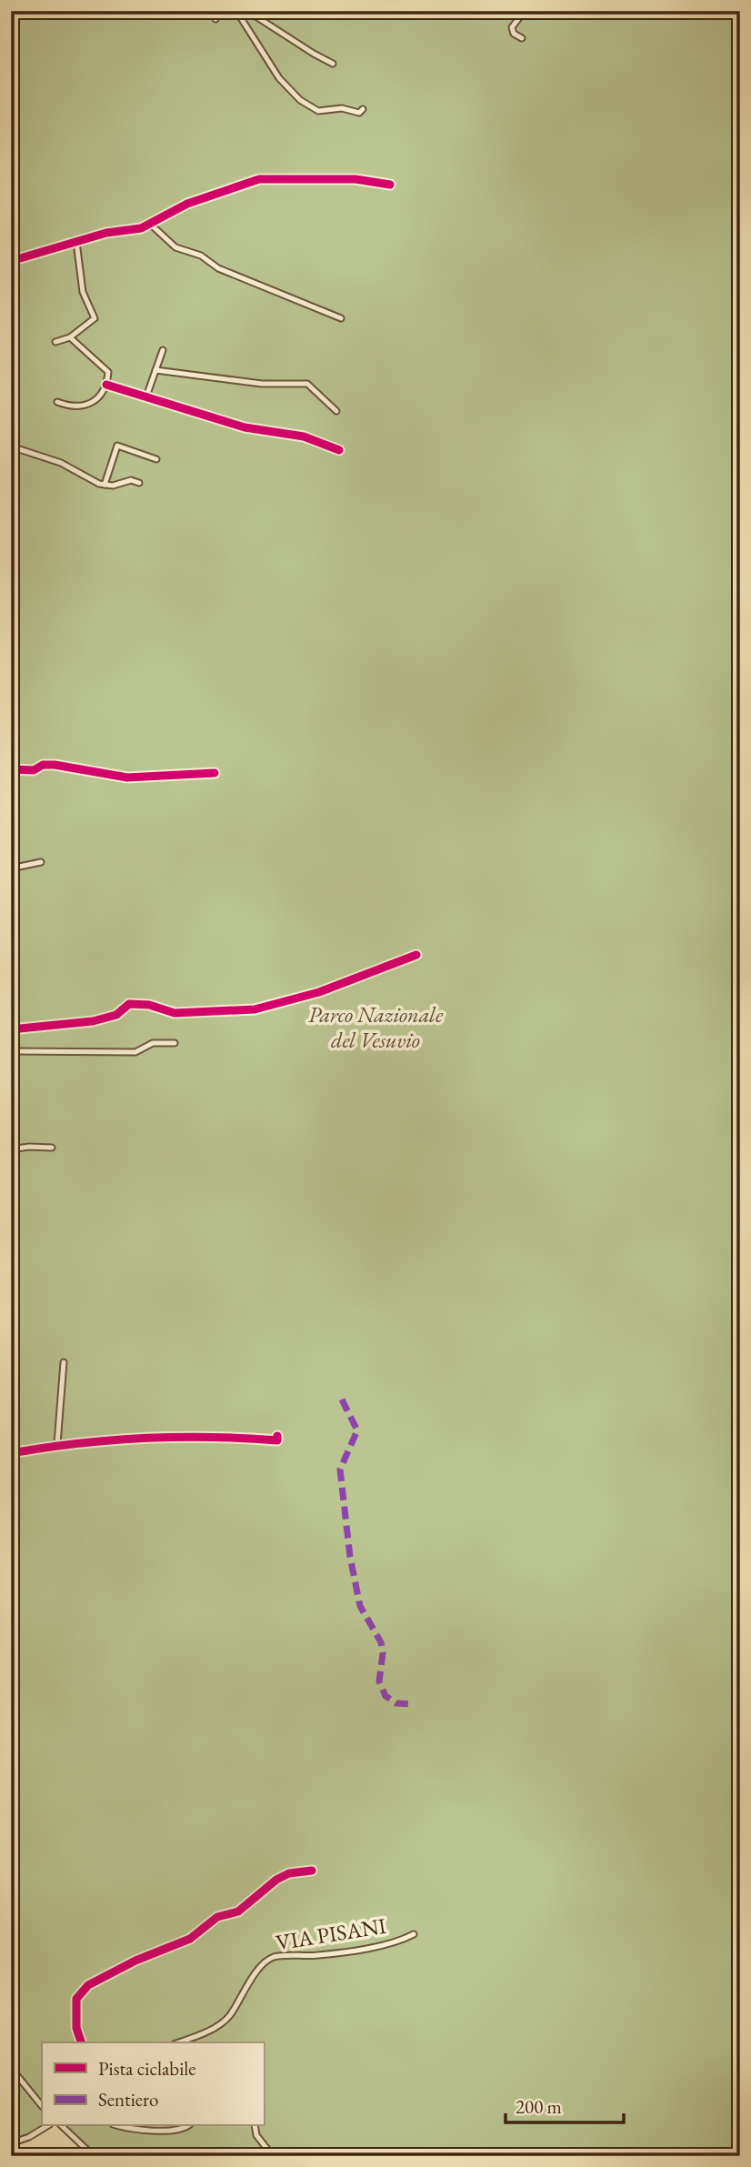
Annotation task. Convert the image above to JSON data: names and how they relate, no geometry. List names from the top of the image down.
{
  "streets": {
    "street": ["VIA PISANI"]
  },
  "parks": ["Parco Nazionale del Vesuvio"],
  "legend": ["Pista ciclabile", "Sentiero"],
  "scale_bar": "200 m"
}
